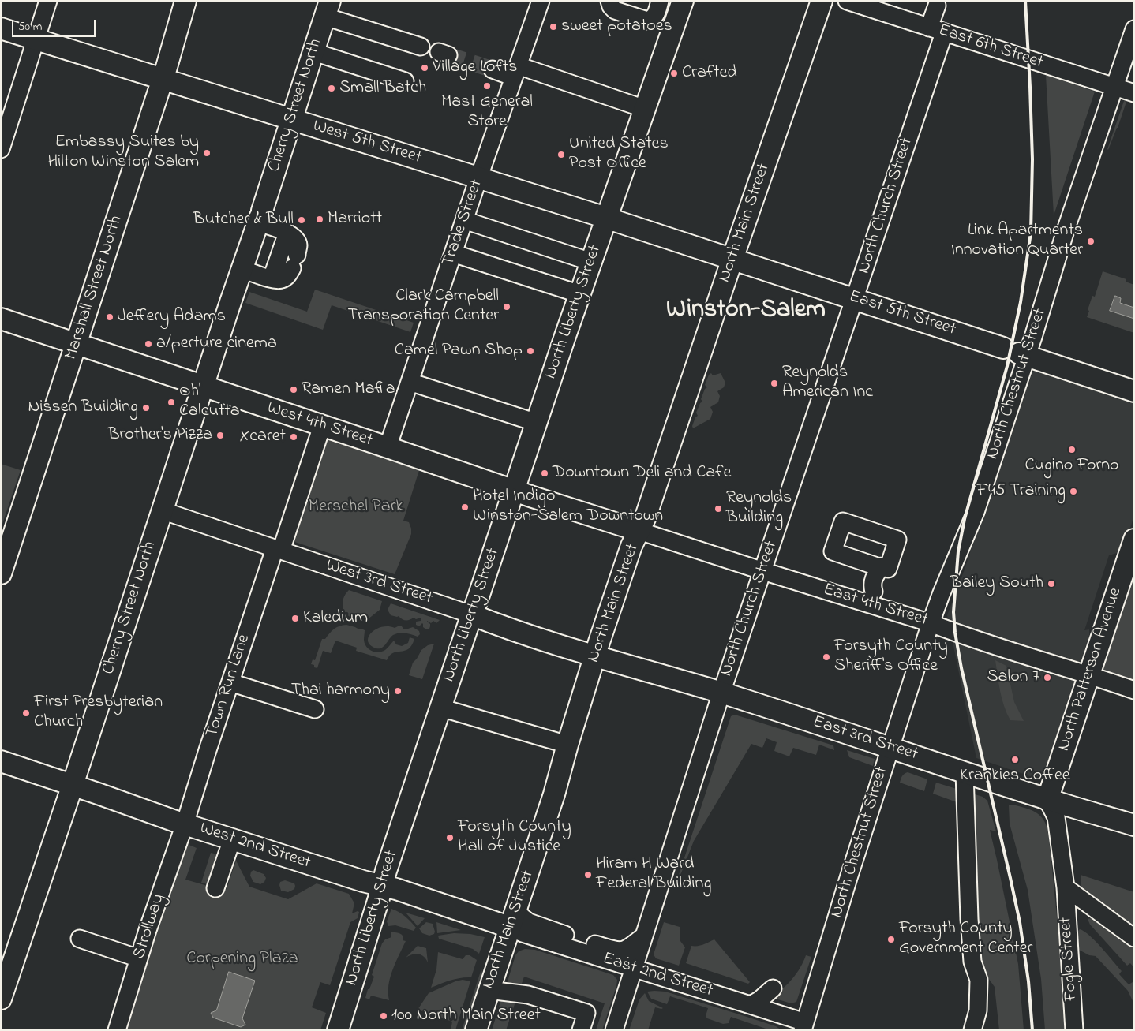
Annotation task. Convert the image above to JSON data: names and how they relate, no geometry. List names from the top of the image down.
{
  "streets": {
    "main road": [
      "Cherry Street North",
      "West 5th Street",
      "North Main Street",
      "Marshall Street North",
      "North Liberty Street",
      "East 5th Street",
      "West 4th Street",
      "West 3rd Street",
      "North Patterson Avenue",
      "East 3rd Street",
      "West 2nd Street"
    ],
    "street": [
      "East 6th Street",
      "North Church Street",
      "Trade Street",
      "North Chestnut Street",
      "East 4th Street",
      "Town Run Lane",
      "Strollway",
      "Fogle Street",
      "East 2nd Street"
    ]
  },
  "crossings": [
    ["East 6th Street", "North Church Street"],
    ["East 6th Street", "North Chestnut Street"],
    ["Cherry Street North", "West 5th Street"],
    ["Cherry Street North", "West 4th Street"],
    ["Cherry Street North", "West 3rd Street"],
    ["Cherry Street North", "West 2nd Street"],
    ["West 5th Street", "Trade Street"],
    ["West 5th Street", "North Main Street"],
    ["West 5th Street", "Marshall Street North"],
    ["West 5th Street", "North Liberty Street"],
    ["West 5th Street", "East 5th Street"],
    ["North Church Street", "East 5th Street"],
    ["North Church Street", "East 4th Street"],
    ["North Church Street", "East 3rd Street"],
    ["North Church Street", "East 2nd Street"],
    ["Trade Street", "West 4th Street"],
    ["North Main Street", "East 5th Street"],
    ["North Main Street", "West 4th Street"],
    ["North Main Street", "West 3rd Street"],
    ["North Main Street", "East 4th Street"],
    ["North Main Street", "East 3rd Street"],
    ["North Main Street", "West 2nd Street"],
    ["North Main Street", "East 2nd Street"],
    ["Marshall Street North", "West 4th Street"],
    ["North Liberty Street", "West 4th Street"],
    ["North Liberty Street", "West 3rd Street"],
    ["North Liberty Street", "West 2nd Street"],
    ["East 5th Street", "North Chestnut Street"],
    ["North Chestnut Street", "East 4th Street"],
    ["North Chestnut Street", "East 3rd Street"],
    ["North Chestnut Street", "East 2nd Street"],
    ["West 4th Street", "East 4th Street"],
    ["West 4th Street", "Town Run Lane"],
    ["West 3rd Street", "Town Run Lane"],
    ["West 3rd Street", "East 3rd Street"],
    ["East 4th Street", "North Patterson Avenue"],
    ["North Patterson Avenue", "East 3rd Street"],
    ["North Patterson Avenue", "Fogle Street"],
    ["Town Run Lane", "West 2nd Street"],
    ["Town Run Lane", "Strollway"],
    ["East 3rd Street", "Fogle Street"],
    ["West 2nd Street", "Strollway"],
    ["West 2nd Street", "East 2nd Street"]
  ],
  "districts": ["Winston-Salem"],
  "parks": ["Merschel Park", "Corpening Plaza"],
  "places": [
    "sweet potatoes",
    "Village Lofts",
    "Crafted",
    "Mast General Store",
    "Small Batch",
    "Embassy Suites by Hilton Winston Salem",
    "United States Post Office",
    "Marriott",
    "Butcher & Bull",
    "Link Apartments Innovation Quarter",
    "Clark Campbell Transporation Center",
    "Jeffery Adams",
    "a/perture cinema",
    "Camel Pawn Shop",
    "Reynolds American Inc",
    "Ramen Mafia",
    "Oh' Calcutta",
    "Nissen Building",
    "Brother's Pizza",
    "Xcaret",
    "Cugino Forno",
    "Downtown Deli and Cafe",
    "F45 Training",
    "Hotel Indigo Winston-Salem Downtown",
    "Reynolds Building",
    "Bailey South",
    "Kaledium",
    "Forsyth County Sheriff's Office",
    "Salon 7",
    "Thai harmony",
    "First Presbyterian Church",
    "Krankies Coffee",
    "Forsyth County Hall of Justice",
    "Hiram H Ward Federal Building",
    "Forsyth County Government Center",
    "100 North Main Street"
  ],
  "scale_bar": "50 m"
}
